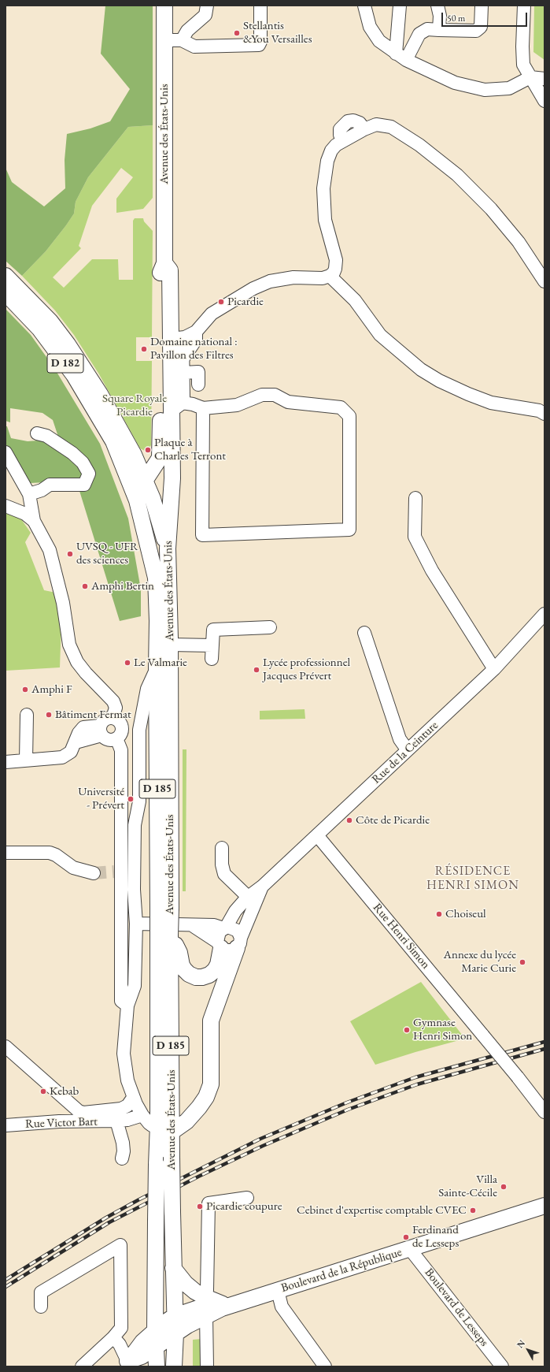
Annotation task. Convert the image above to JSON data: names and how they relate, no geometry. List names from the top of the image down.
{
  "streets": {
    "main road": [
      "Avenue des États-Unis",
      "D 182",
      "D 185",
      "Boulevard de la République"
    ],
    "street": [
      "Rue de la Ceinture",
      "Rue Henri Simon",
      "Rue Victor Bart",
      "Boulevard de Lesseps"
    ]
  },
  "crossings": [
    ["Avenue des États-Unis", "D 182"],
    ["Avenue des États-Unis", "Boulevard de la République"],
    ["Rue de la Ceinture", "Rue Henri Simon"],
    ["Boulevard de la République", "Boulevard de Lesseps"]
  ],
  "districts": ["RÉSIDENCE HENRI SIMON"],
  "parks": ["Square Royale Picardie"],
  "places": [
    "Stellantis &You Versailles",
    "Picardie",
    "Domaine national : Pavillon des Filtres",
    "Plaque à Charles Terront",
    "UVSQ - UFR des sciences",
    "Amphi Bertin",
    "Le Valmarie",
    "Lycée professionnel Jacques Prévert",
    "Amphi F",
    "Bâtiment Fermat",
    "Université - Prévert",
    "Côte de Picardie",
    "Choiseul",
    "Annexe du lycée Marie Curie",
    "Gymnase Henri Simon",
    "Kebab",
    "Villa Sainte-Cécile",
    "Picardie coupure",
    "Cebinet d'expertise comptable CVEC",
    "Ferdinand de Lesseps"
  ],
  "scale_bar": "50 m",
  "north": "top left"
}
